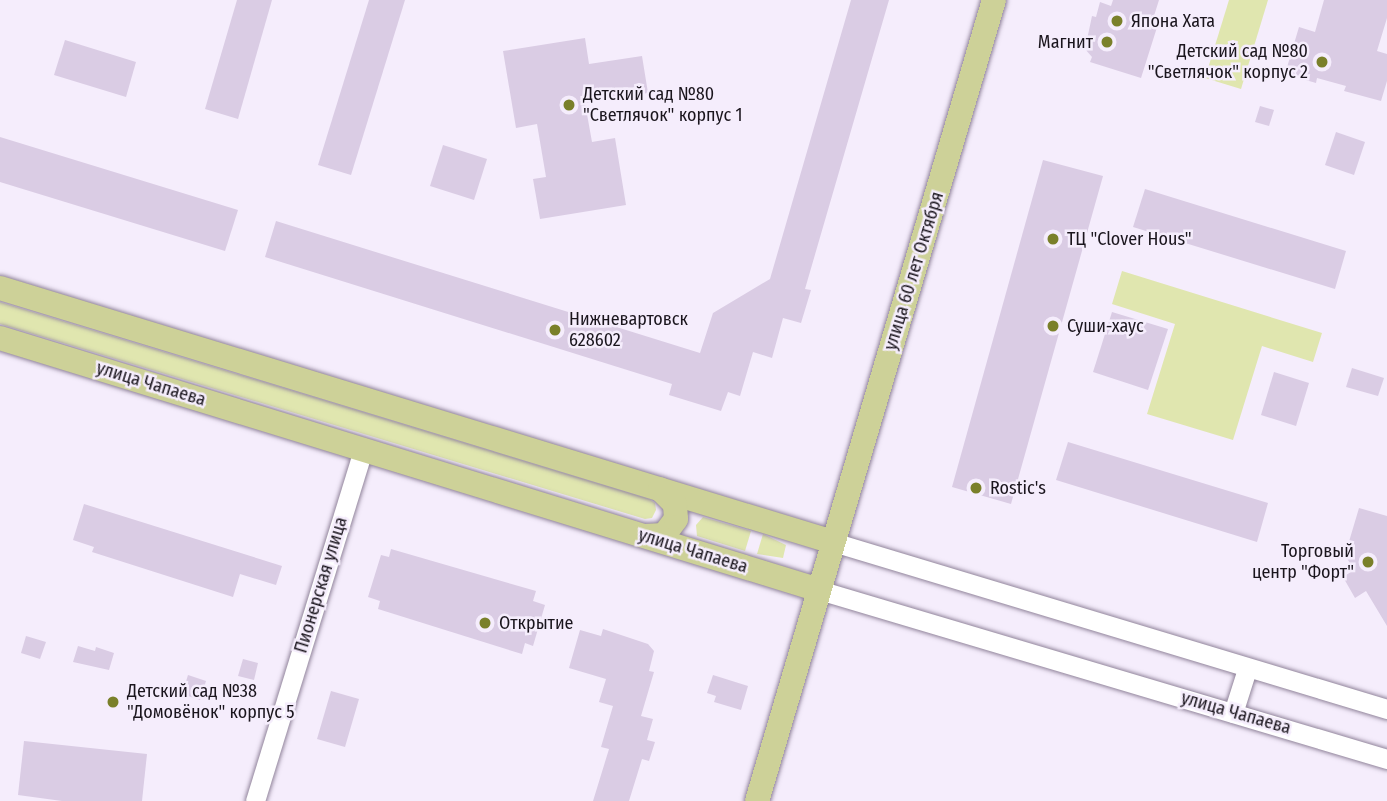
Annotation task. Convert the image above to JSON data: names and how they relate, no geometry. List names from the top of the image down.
{
  "streets": {
    "main road": ["улица 60 лет Октября", "улица Чапаева"],
    "street": ["Пионерская улица"]
  },
  "crossings": [
    ["улица 60 лет Октября", "улица Чапаева"],
    ["улица Чапаева", "Пионерская улица"]
  ],
  "places": [
    "Япона Хата",
    "Магнит",
    "Детский сад №80 \"Светлячок\" корпус 2",
    "Детский сад №80 \"Светлячок\" корпус 1",
    "ТЦ \"Clover Hous\"",
    "Суши-хаус",
    "Нижневартовск 628602",
    "Rostic's",
    "Торговый центр \"Форт\"",
    "Открытие",
    "Детский сад №38 \"Домовёнок\" корпус 5"
  ]
}
